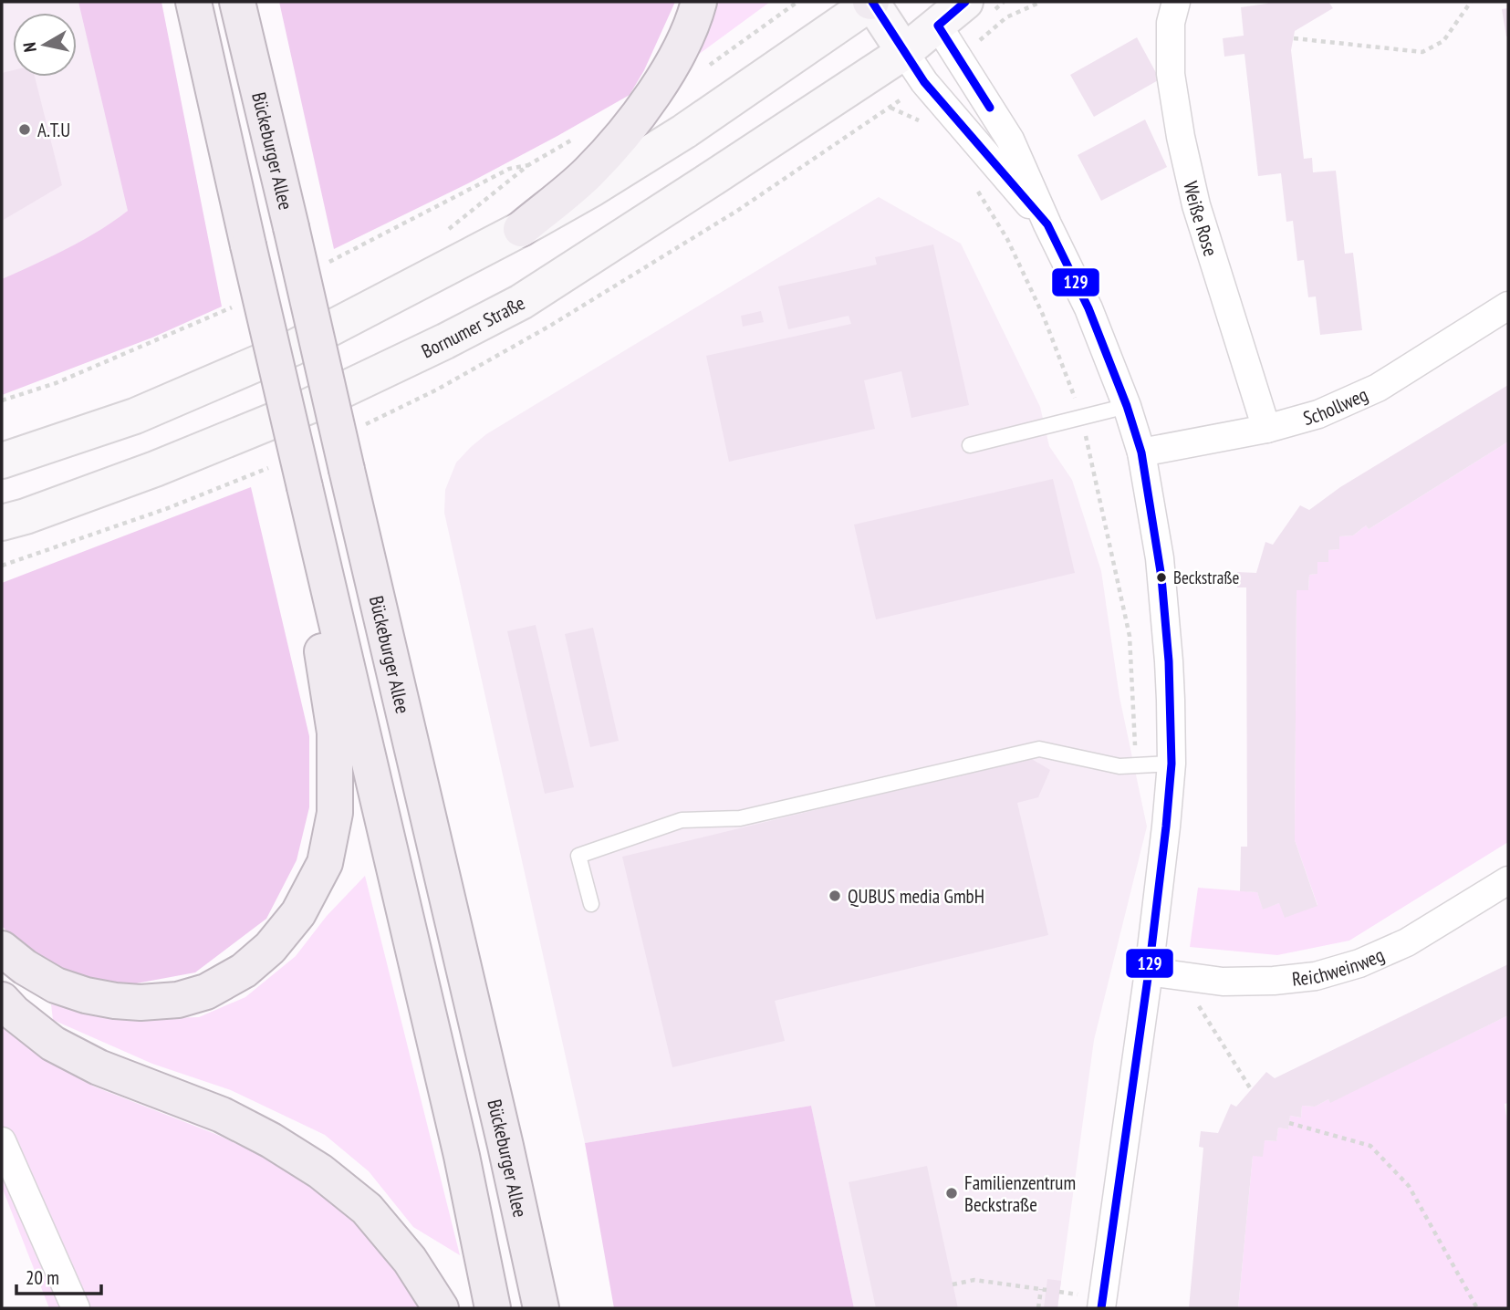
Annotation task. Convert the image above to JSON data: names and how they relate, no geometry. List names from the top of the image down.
{
  "streets": {
    "highway": ["Bückeburger Allee"],
    "main road": ["Bornumer Straße"],
    "street": ["Weiße Rose", "Schollweg", "Reichweinweg"]
  },
  "crossings": [
    ["Weiße Rose", "Schollweg"]
  ],
  "places": [
    "A.T.U",
    "Beckstraße",
    "QUBUS media GmbH",
    "Familienzentrum Beckstraße"
  ],
  "lines": ["transit line 129"],
  "scale_bar": "20 m",
  "north": "left"
}
